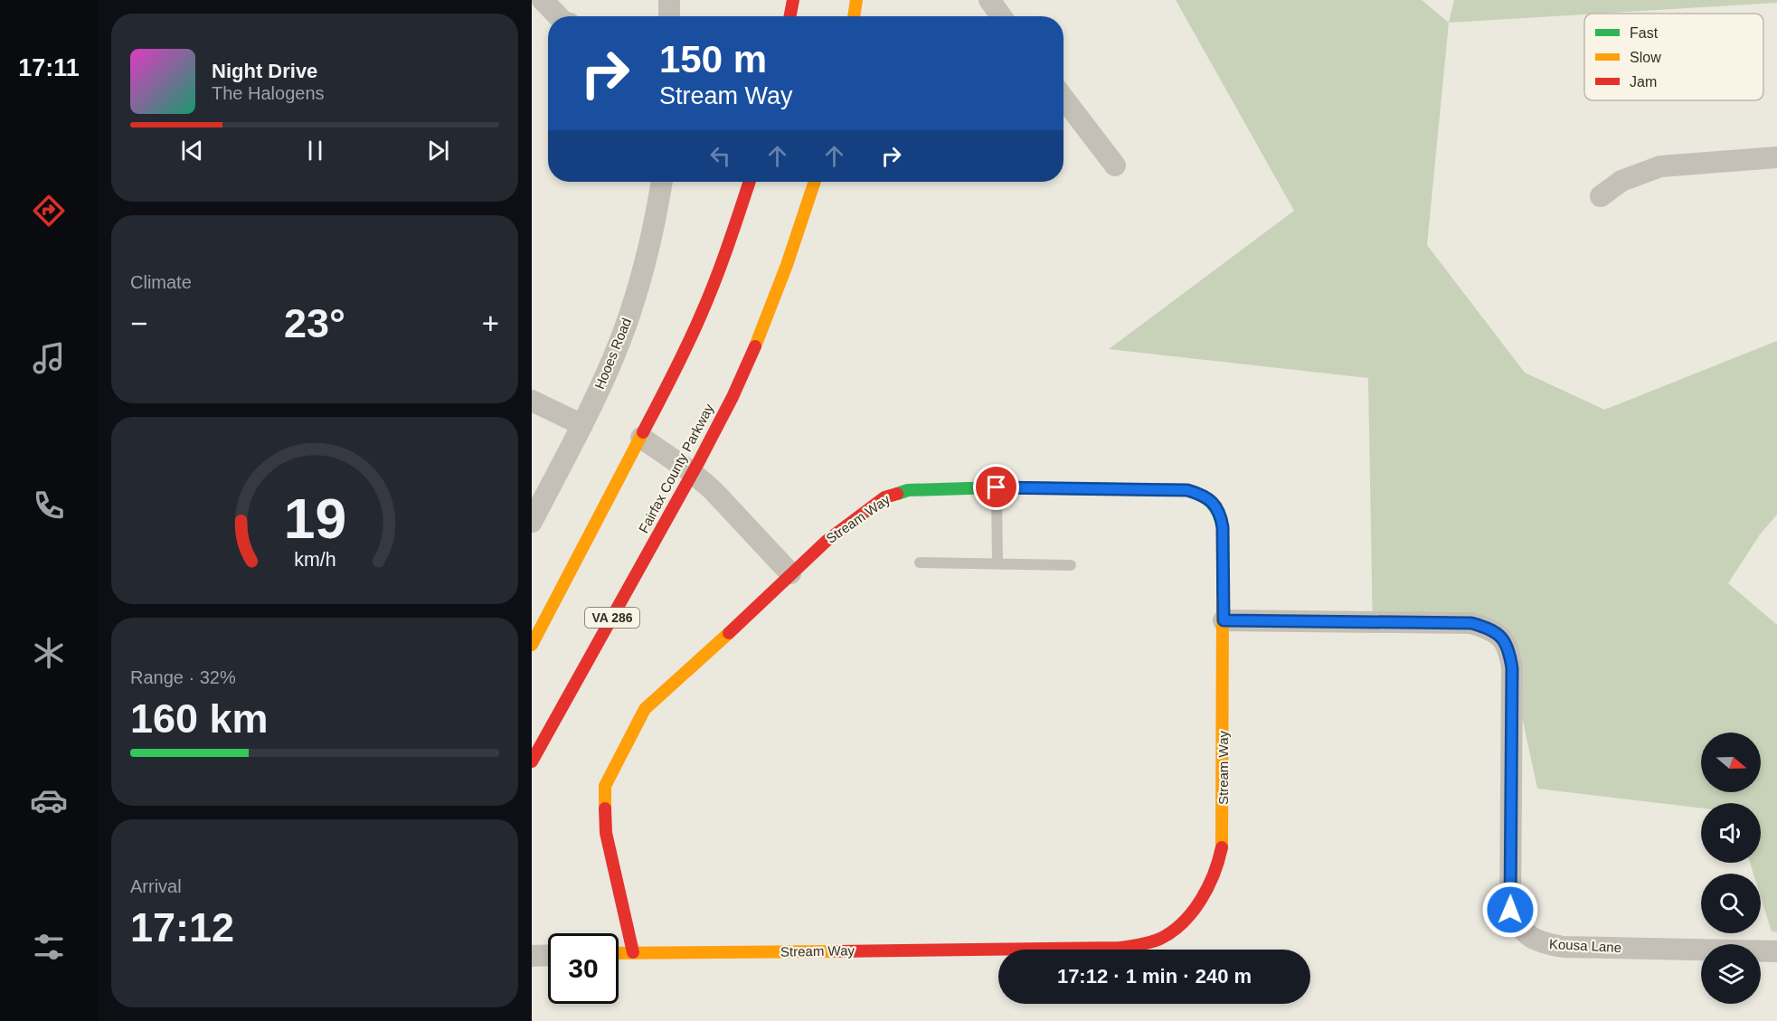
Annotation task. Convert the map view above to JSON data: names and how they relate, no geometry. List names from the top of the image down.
{
  "streets": {
    "main road": ["Fairfax County Parkway", "Stream Way", "VA 286"],
    "street": ["Hooes Road", "Kousa Lane"]
  },
  "crossings": [
    ["Stream Way", "Kousa Lane"]
  ],
  "legend": ["Fast", "Slow", "Jam"],
  "north": "right",
  "page": {
    "tabs": "17:11",
    "turn": ["150 m", "Stream Way"],
    "song": ["Night Drive", "The Halogens"],
    "tile": [
      "Climate",
      ["Range · 32%", "160 km"],
      ["Arrival", "17:12"]
    ],
    "heat": ["−", "23°", "+"],
    "limit": "30",
    "trip": "17:12 · 1 min · 240 m",
    "gauge": ["19", "km/h"]
  }
}
